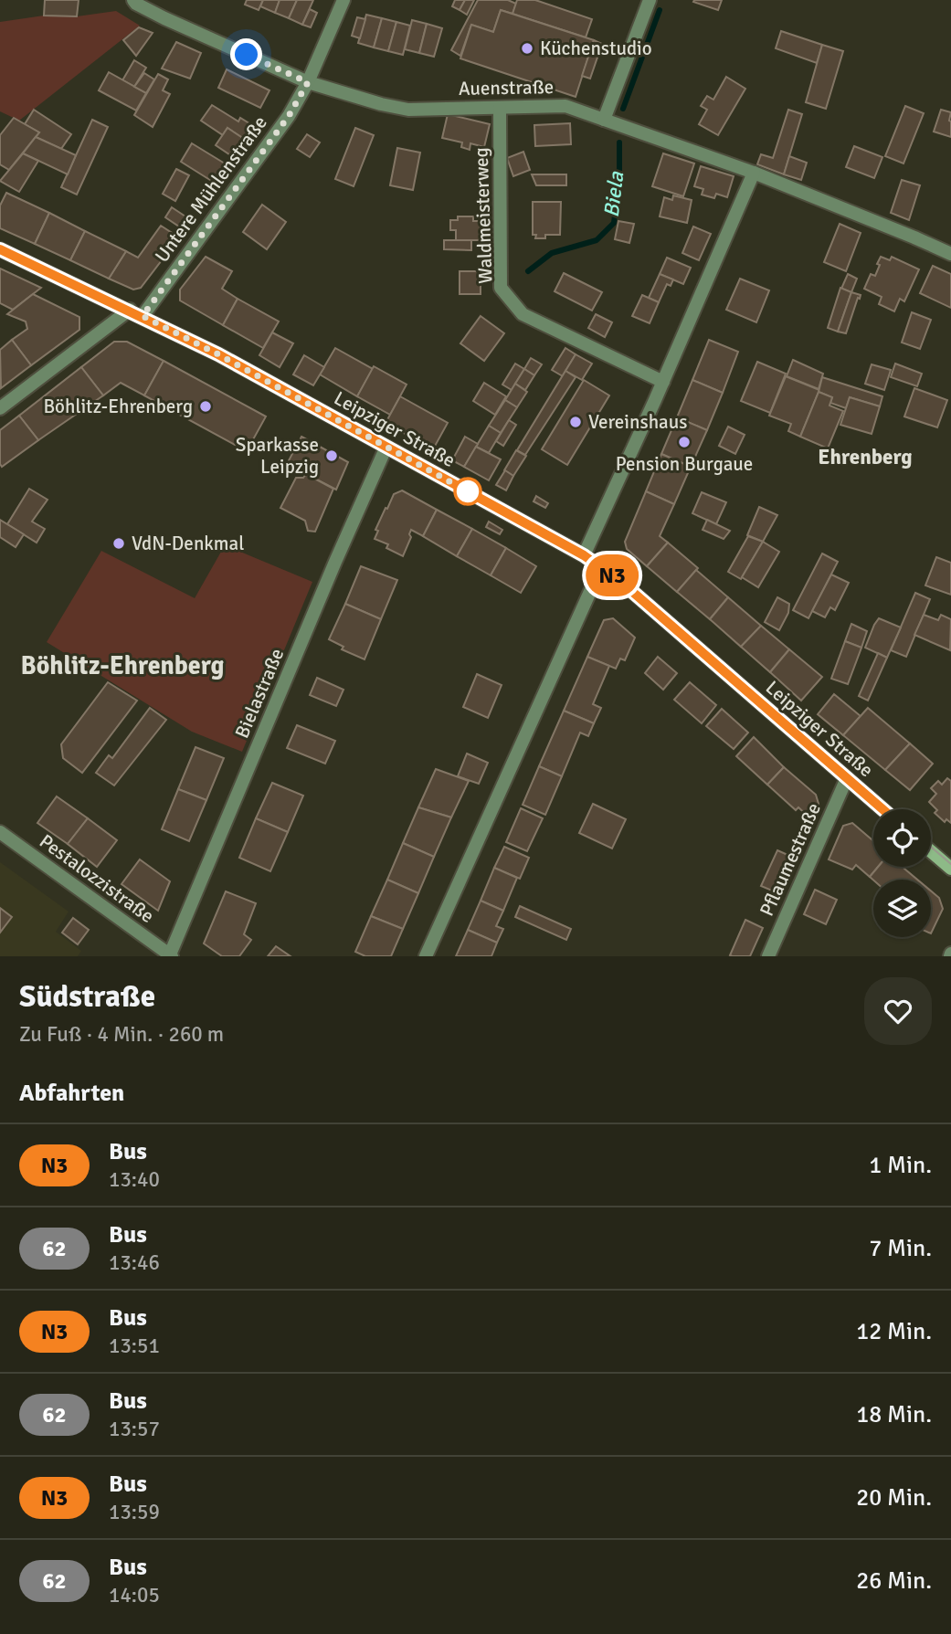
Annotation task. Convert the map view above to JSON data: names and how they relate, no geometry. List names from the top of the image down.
{
  "streets": {
    "street": [
      "Auenstraße",
      "Untere Mühlenstraße",
      "Waldmeisterweg",
      "Leipziger Straße",
      "Bielastraße",
      "Pflaumestraße",
      "Pestalozzistraße"
    ]
  },
  "crossings": [
    ["Auenstraße", "Untere Mühlenstraße"],
    ["Auenstraße", "Waldmeisterweg"],
    ["Untere Mühlenstraße", "Leipziger Straße"],
    ["Leipziger Straße", "Bielastraße"],
    ["Leipziger Straße", "Pflaumestraße"],
    ["Bielastraße", "Pestalozzistraße"]
  ],
  "districts": ["Ehrenberg", "Böhlitz-Ehrenberg"],
  "water": ["Biela"],
  "places": [
    "Küchenstudio",
    "Böhlitz-Ehrenberg",
    "Vereinshaus",
    "Pension Burgaue",
    "Sparkasse Leipzig",
    "VdN-Denkmal"
  ],
  "lines": ["bus line N3"],
  "page": {
    "on_map": "N3",
    "heading": [
      ["Südstraße", "Zu Fuß · 4 Min. · 260 m"],
      "Abfahrten"
    ],
    "list": [
      {
        "mark": "N3",
        "name": "Bus",
        "note": "13:40",
        "value": "1 Min."
      },
      {
        "mark": "62",
        "name": "Bus",
        "note": "13:46",
        "value": "7 Min."
      },
      {
        "mark": "N3",
        "name": "Bus",
        "note": "13:51",
        "value": "12 Min."
      },
      {
        "mark": "62",
        "name": "Bus",
        "note": "13:57",
        "value": "18 Min."
      },
      {
        "mark": "N3",
        "name": "Bus",
        "note": "13:59",
        "value": "20 Min."
      },
      {
        "mark": "62",
        "name": "Bus",
        "note": "14:05",
        "value": "26 Min."
      }
    ]
  }
}
